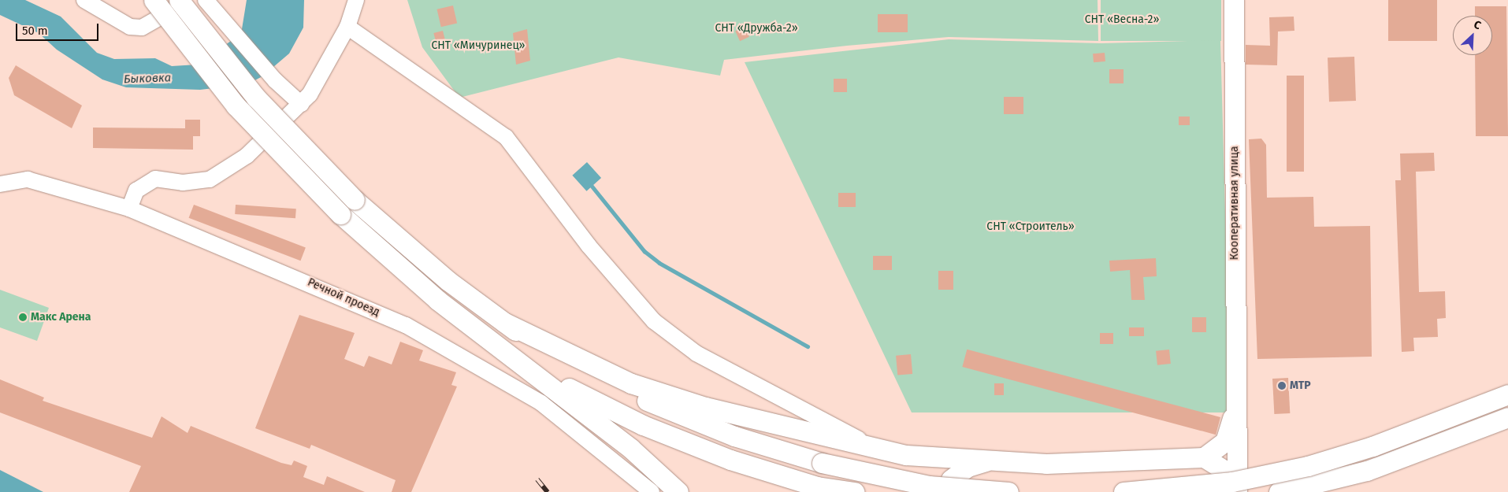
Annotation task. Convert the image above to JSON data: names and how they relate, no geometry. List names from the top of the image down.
{
  "streets": {
    "main road": ["Кооперативная улица"],
    "street": ["Речной проезд"]
  },
  "water": ["Быковка"],
  "parks": [
    "СНТ «Весна-2»",
    "СНТ «Дружба-2»",
    "СНТ «Мичуринец»",
    "СНТ «Строитель»"
  ],
  "places": ["Макс Арена", "МТР"],
  "scale_bar": "50 m",
  "north": "top right"
}
